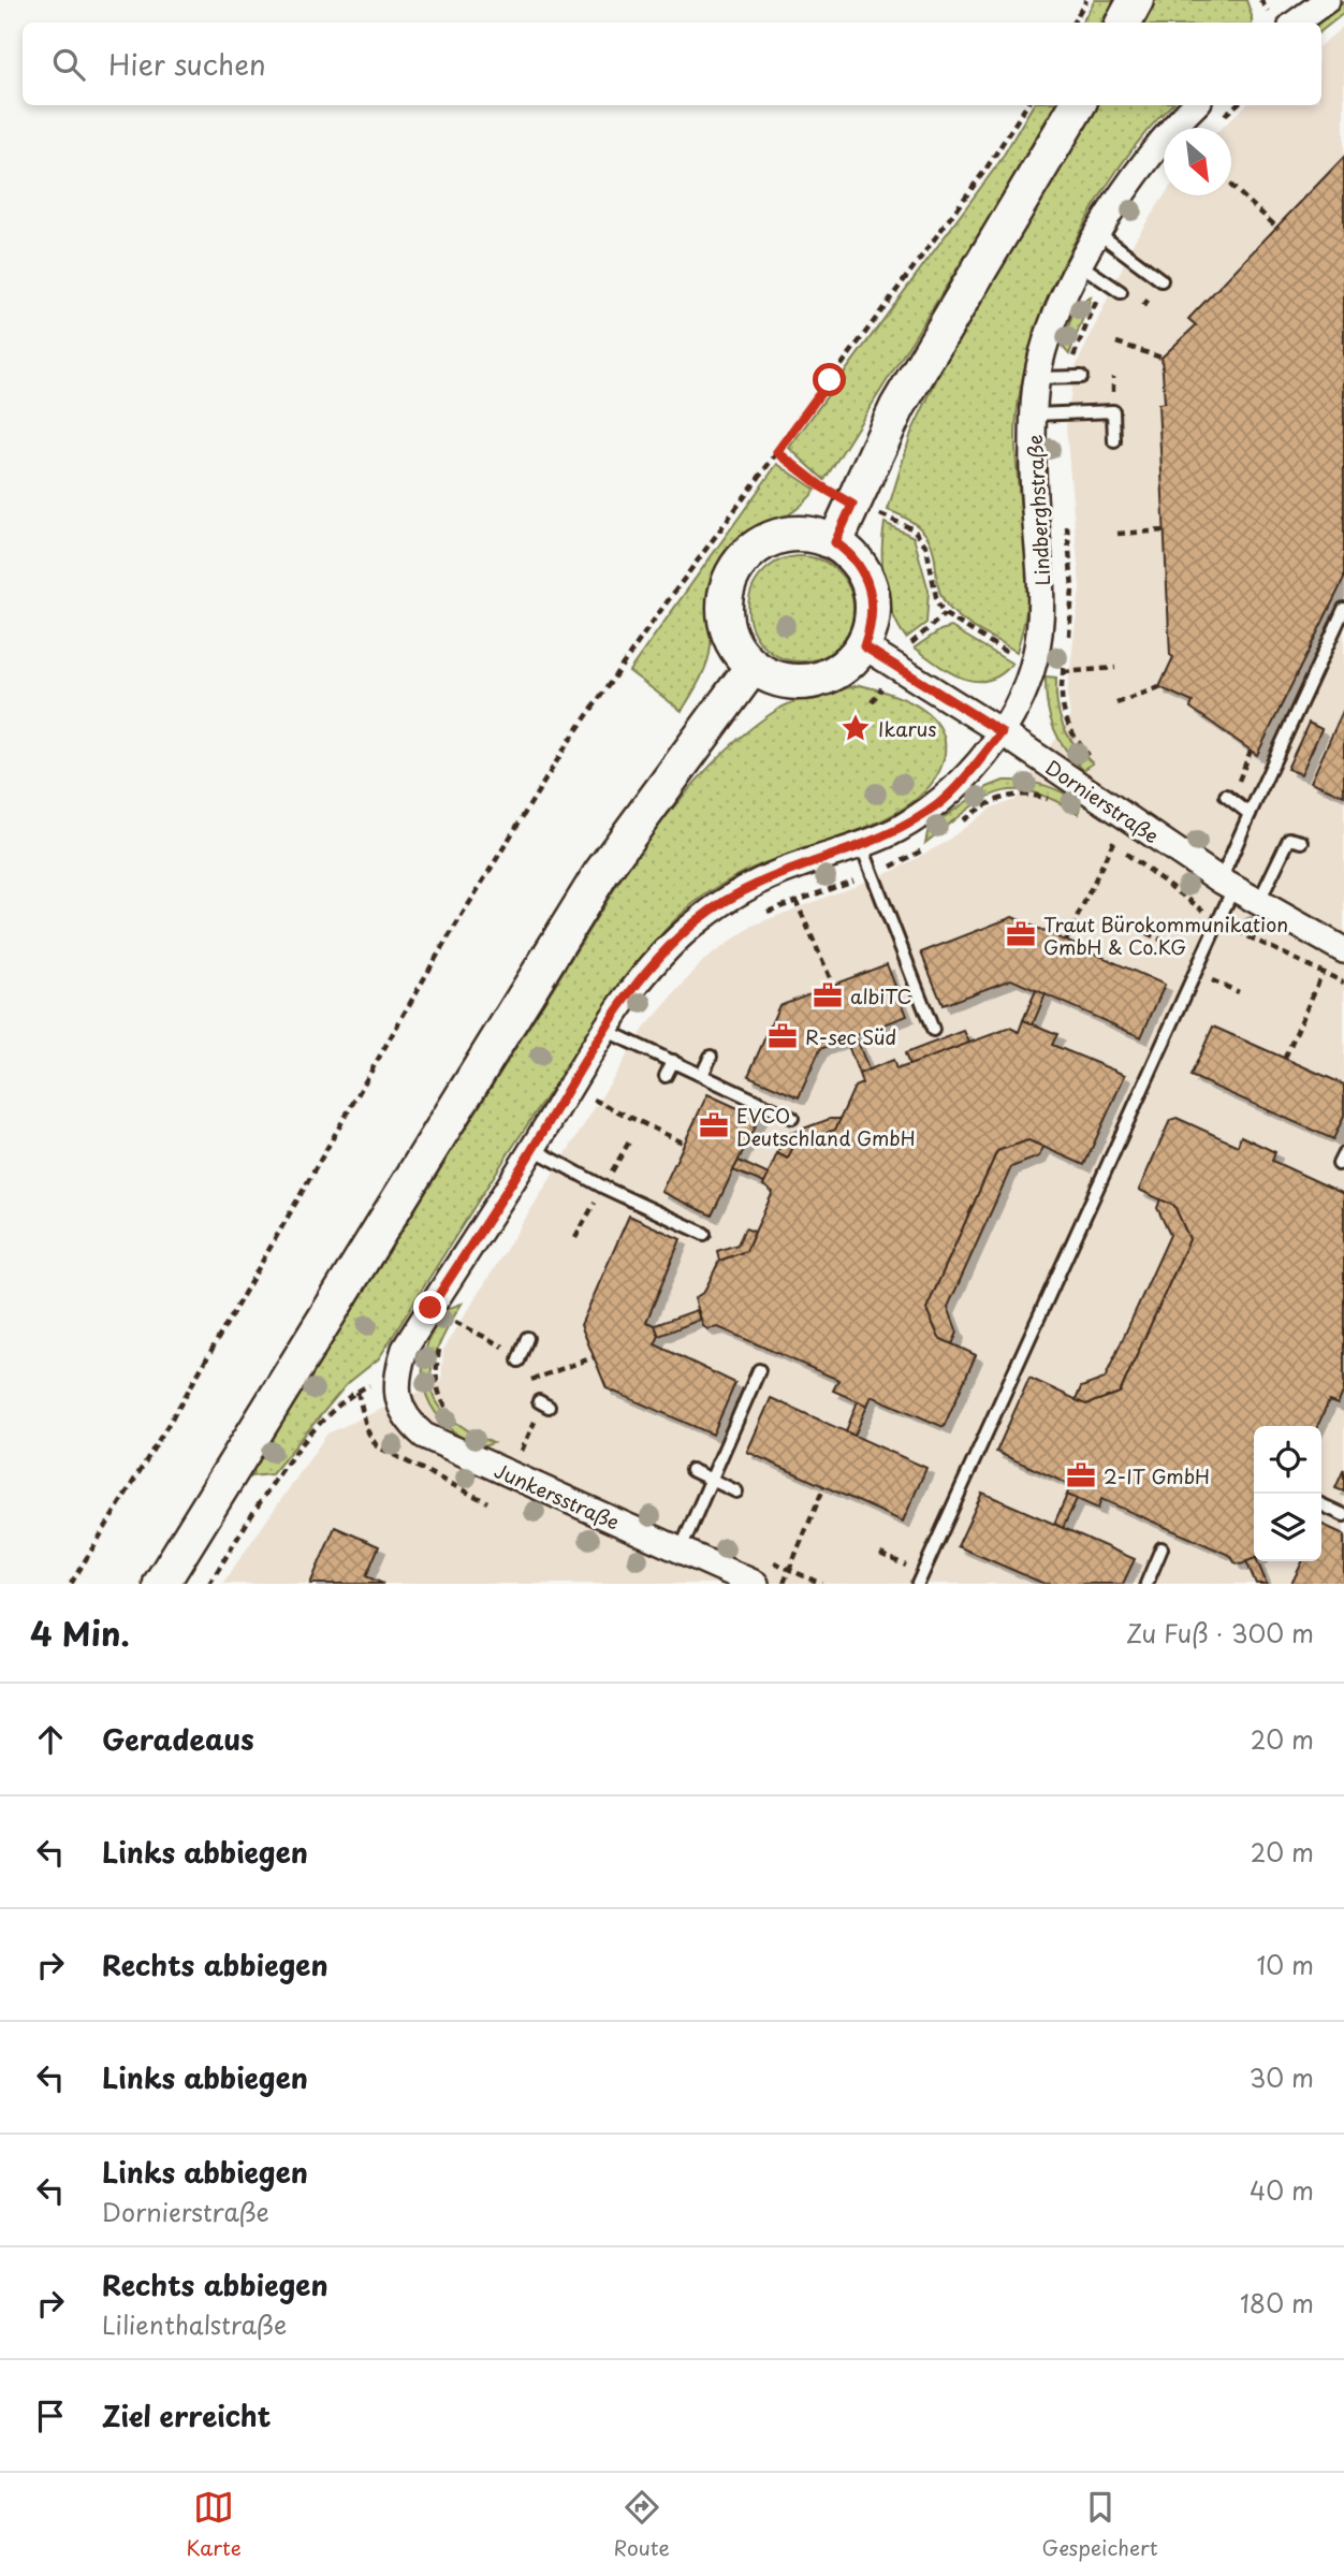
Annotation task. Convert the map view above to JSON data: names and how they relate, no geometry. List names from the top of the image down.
{
  "streets": {
    "street": ["Lindberghstraße", "Dornierstraße", "Junkersstraße"]
  },
  "crossings": [
    ["Lindberghstraße", "Dornierstraße"],
    ["Lindberghstraße", "Junkersstraße"]
  ],
  "places": {
    "place": ["Ikarus"],
    "office": [
      "Traut Bürokommunikation GmbH & Co.KG",
      "albiTC",
      "R-sec Süd",
      "EVCO Deutschland GmbH",
      "2-IT GmbH"
    ]
  },
  "north": "bottom right",
  "page": {
    "search": "Hier suchen",
    "heading": ["4 Min.", "Zu Fuß · 300 m"],
    "list": [
      ["Geradeaus", "20 m"],
      ["Links abbiegen", "20 m"],
      ["Rechts abbiegen", "10 m"],
      ["Links abbiegen", "30 m"],
      ["Links abbiegen", "Dornierstraße", "40 m"],
      ["Rechts abbiegen", "Lilienthalstraße", "180 m"],
      "Ziel erreicht"
    ],
    "nav": ["Karte", "Route", "Gespeichert"]
  }
}
